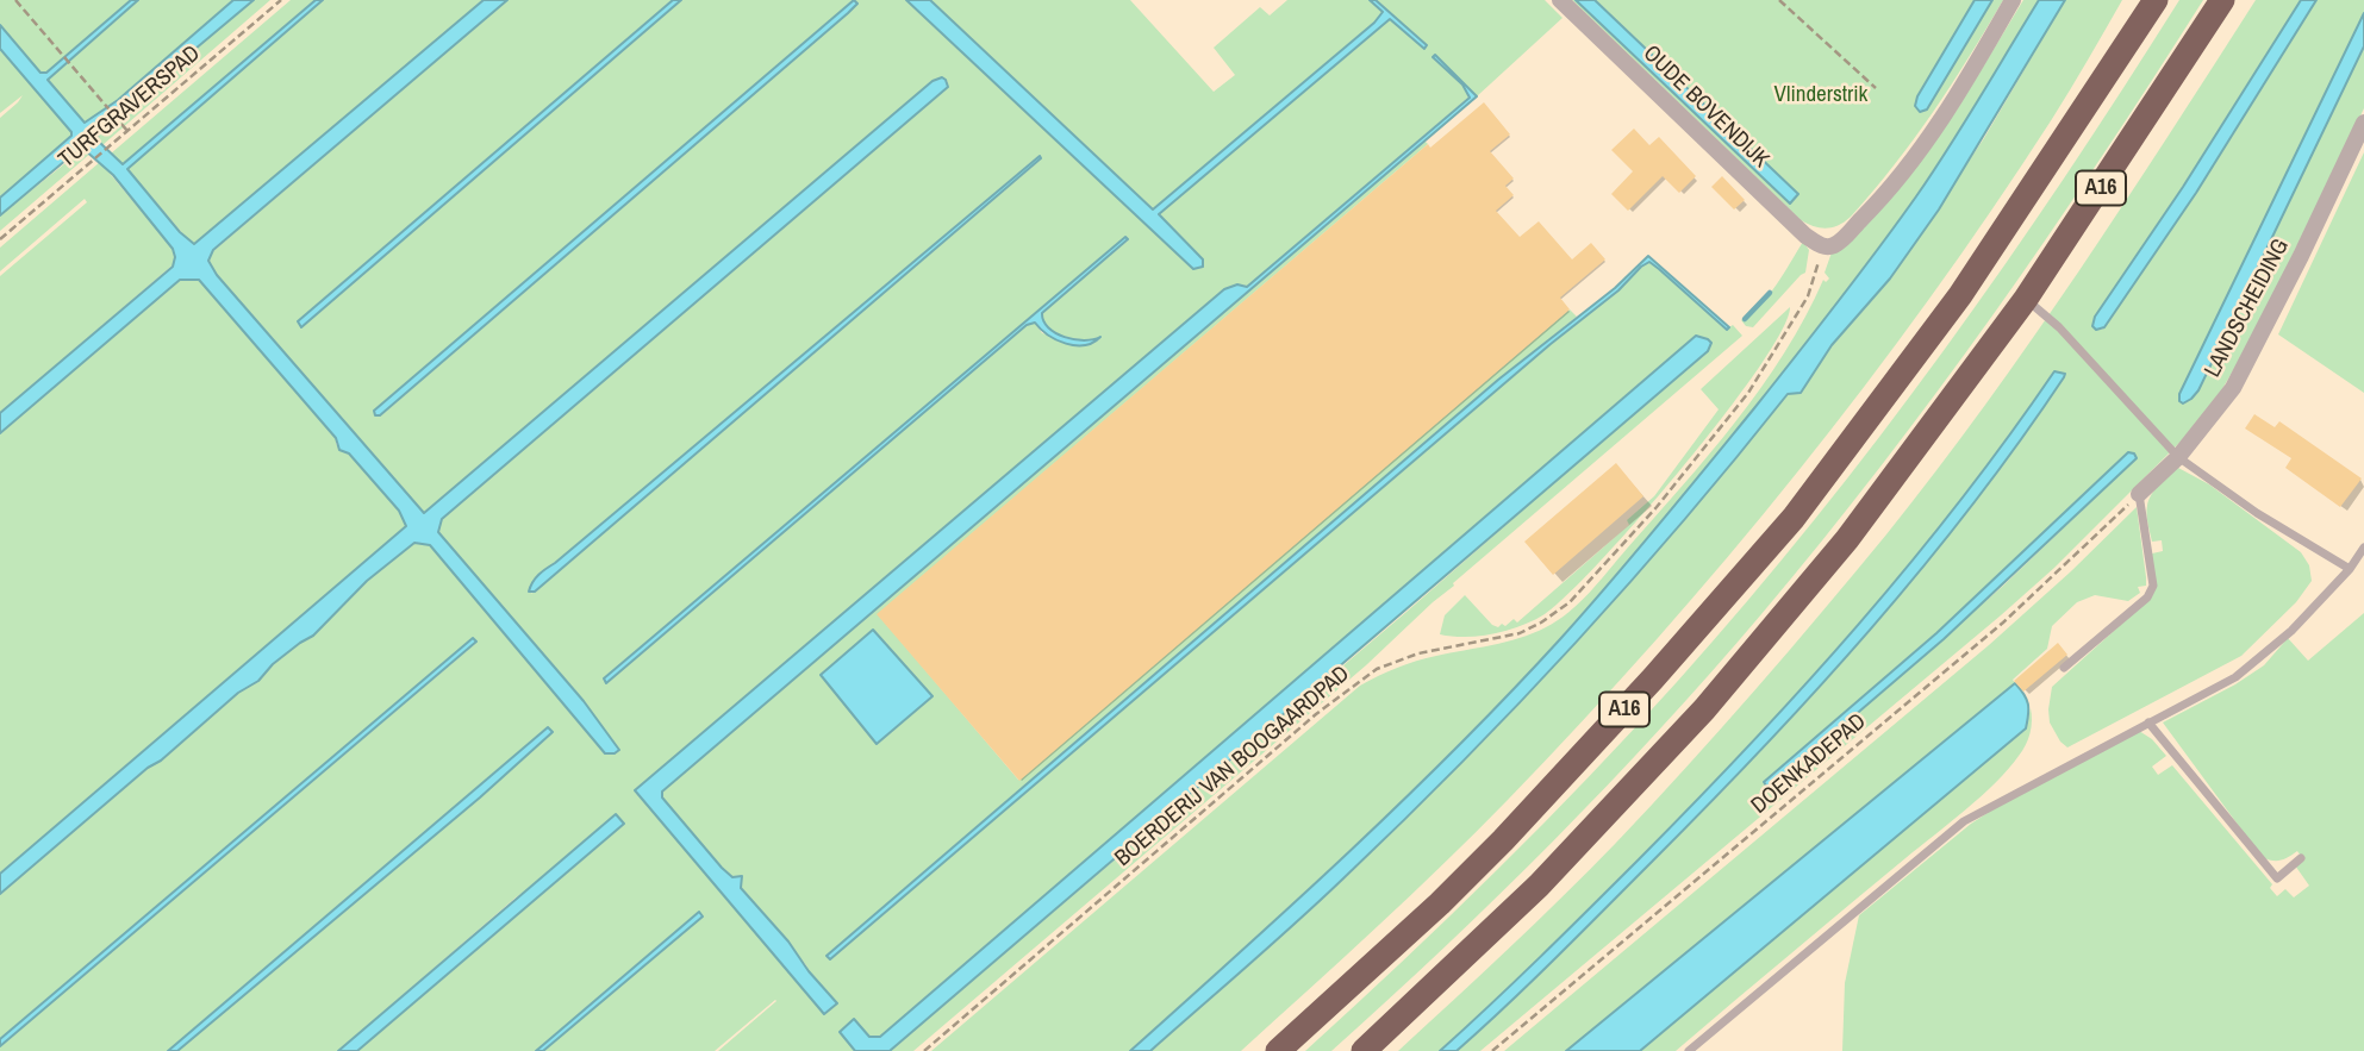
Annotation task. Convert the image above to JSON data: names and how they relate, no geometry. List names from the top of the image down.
{
  "streets": {
    "highway": ["A16"],
    "street": ["OUDE BOVENDIJK", "LANDSCHEIDING"],
    "path": ["TURFGRAVERSPAD", "DOENKADEPAD", "BOERDERIJ VAN BOOGAARDPAD"]
  },
  "crossings": [
    ["OUDE BOVENDIJK", "BOERDERIJ VAN BOOGAARDPAD"],
    ["LANDSCHEIDING", "DOENKADEPAD"]
  ],
  "parks": ["Vlinderstrik"]
}
